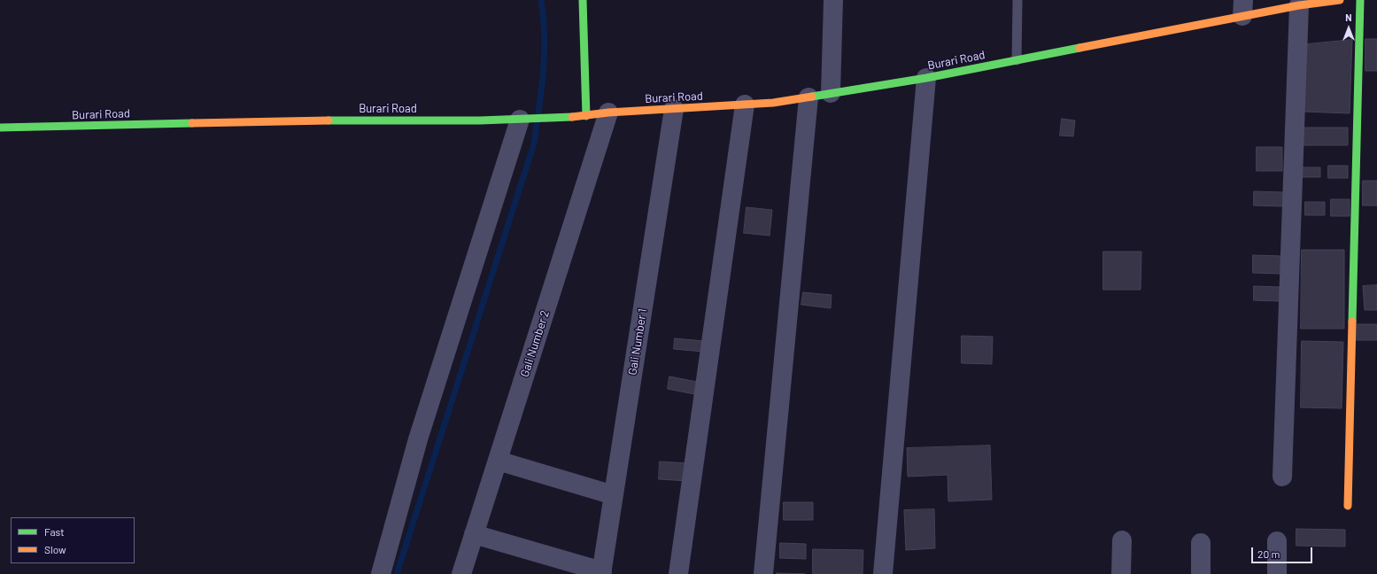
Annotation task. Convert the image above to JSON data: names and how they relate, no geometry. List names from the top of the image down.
{
  "streets": {
    "main road": ["Burari Road"],
    "street": ["Gali Number 1", "Gali Number 2"]
  },
  "crossings": [
    ["Burari Road", "Gali Number 1"],
    ["Burari Road", "Gali Number 2"]
  ],
  "legend": ["Fast", "Slow"],
  "scale_bar": "20 m",
  "north": "top"
}
